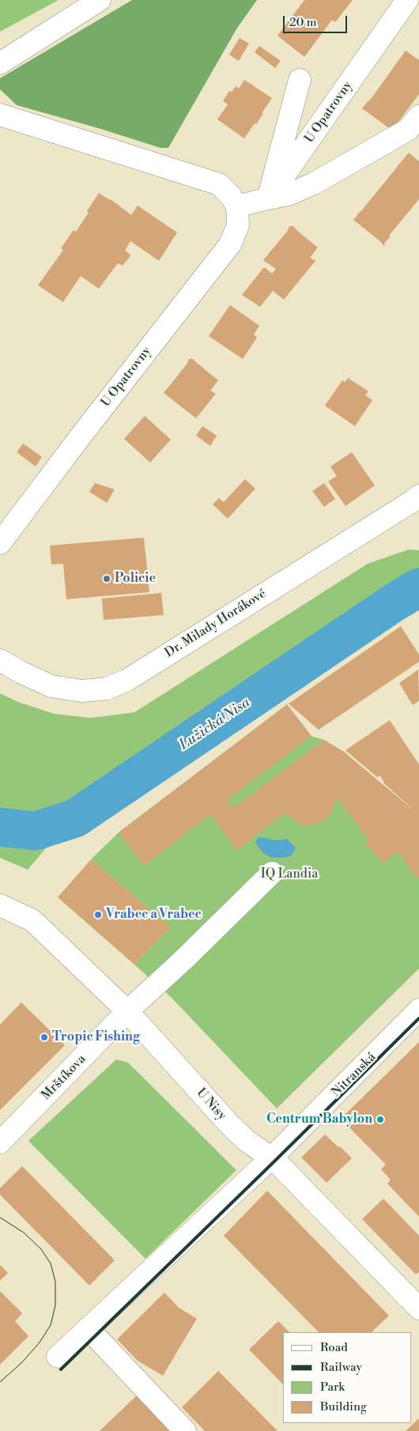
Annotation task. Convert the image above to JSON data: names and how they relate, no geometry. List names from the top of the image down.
{
  "streets": {
    "street": [
      "U Opatrovny",
      "Dr. Milady Horákové",
      "Nitranská",
      "Mrštíkova",
      "U Nisy"
    ]
  },
  "crossings": [
    ["Nitranská", "U Nisy"],
    ["Mrštíkova", "U Nisy"]
  ],
  "water": ["Lužická Nisa"],
  "parks": ["IQ Landia"],
  "places": [
    "Policie",
    "Vrabec a Vrabec",
    "Tropic Fishing",
    "Centrum Babylon"
  ],
  "legend": [
    "Road",
    "Railway",
    "Park",
    "Building"
  ],
  "scale_bar": "20 m"
}
